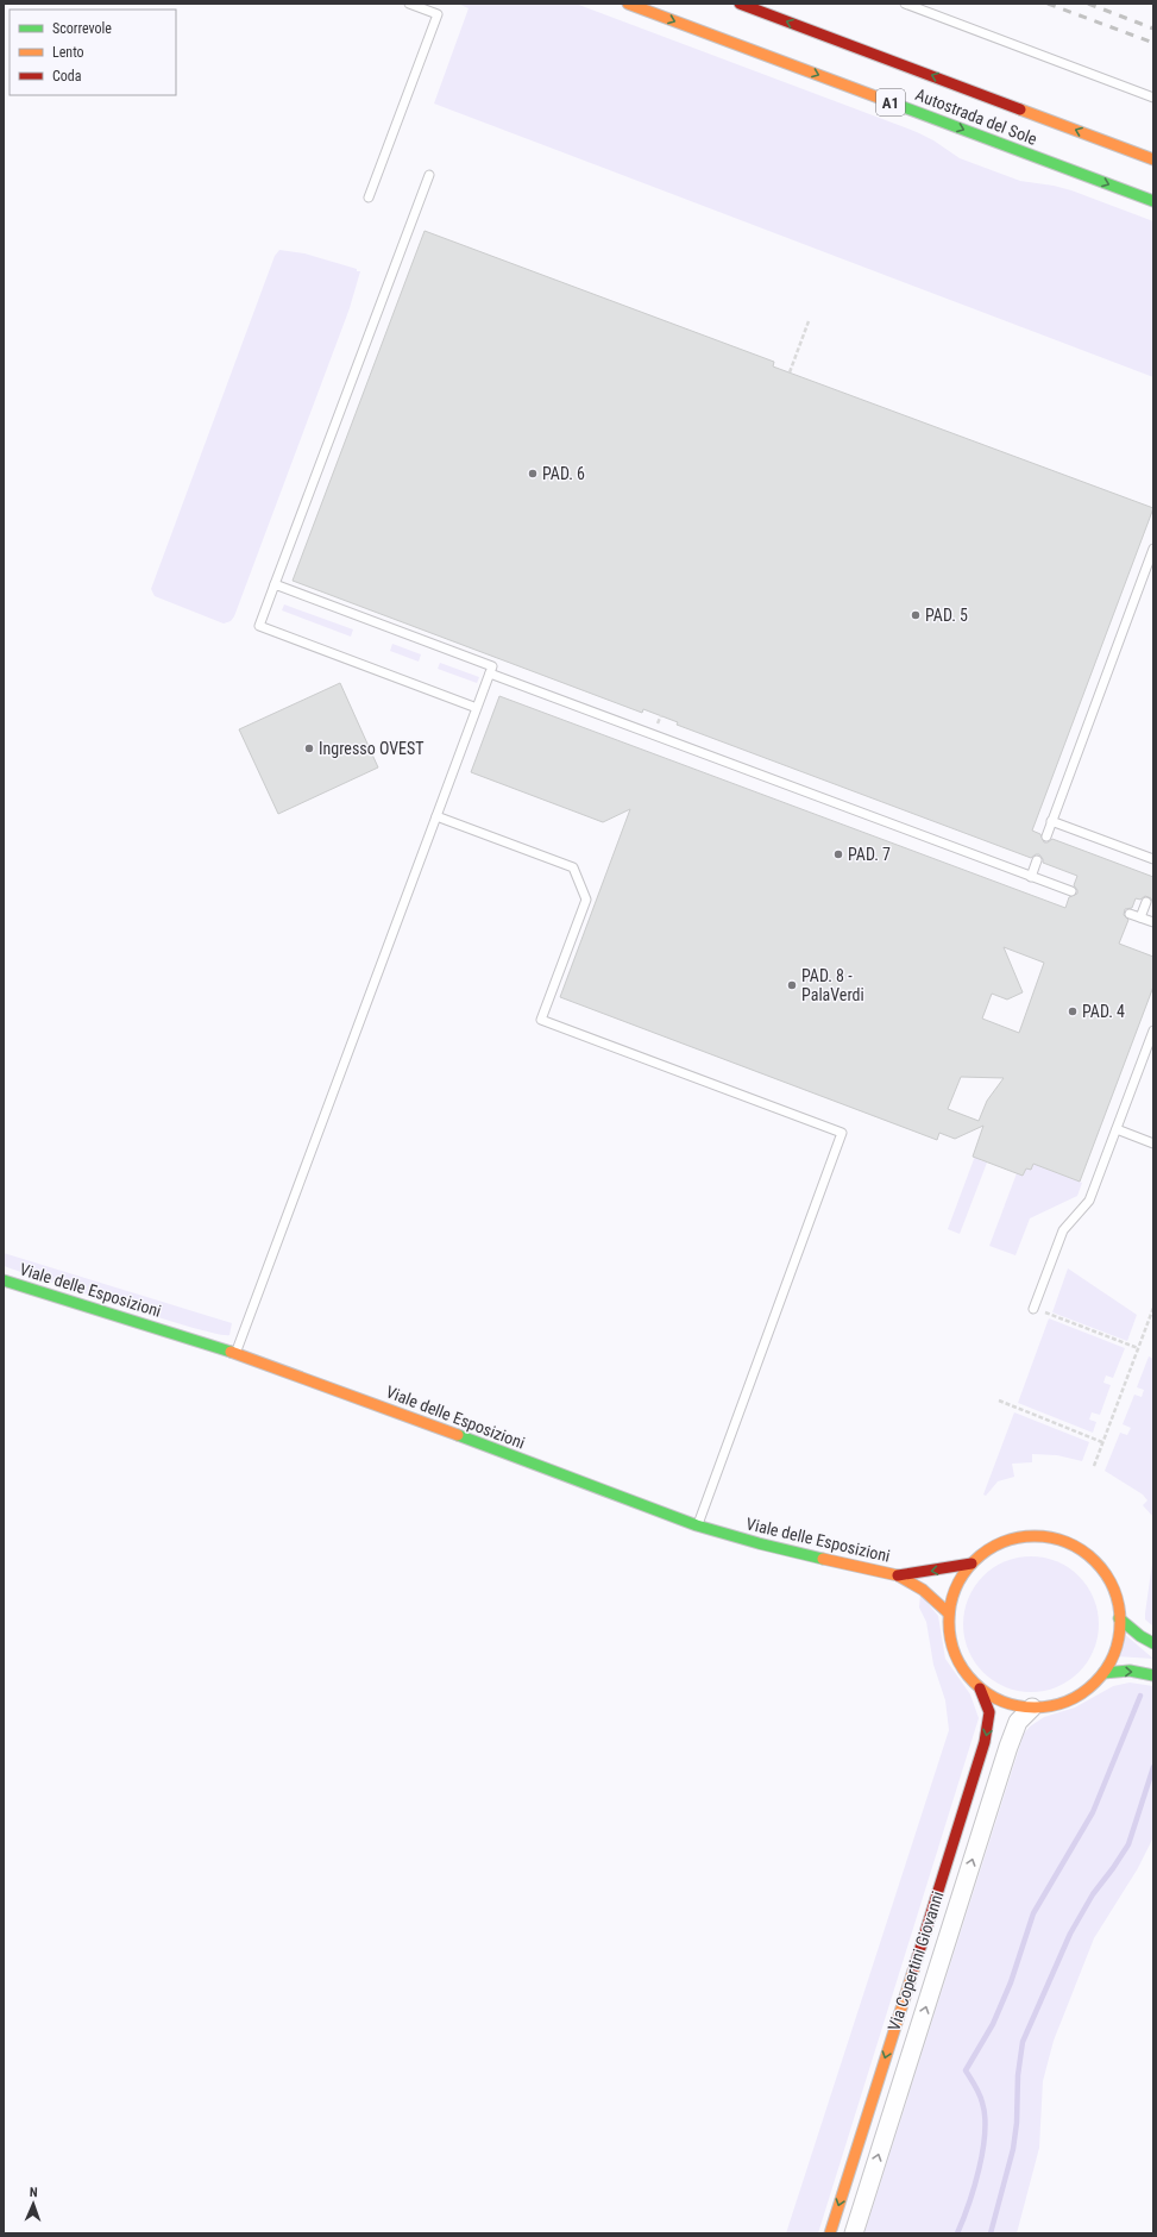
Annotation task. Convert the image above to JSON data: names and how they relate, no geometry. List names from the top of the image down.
{
  "streets": {
    "main road": [
      "A1",
      "Autostrada del Sole",
      "Viale delle Esposizioni",
      "Via Copertini Giovanni"
    ]
  },
  "crossings": [
    ["Viale delle Esposizioni", "Via Copertini Giovanni"]
  ],
  "places": [
    "PAD. 6",
    "PAD. 5",
    "Ingresso OVEST",
    "PAD. 7",
    "PAD. 8 - PalaVerdi",
    "PAD. 4"
  ],
  "legend": ["Scorrevole", "Lento", "Coda"],
  "north": "top"
}
